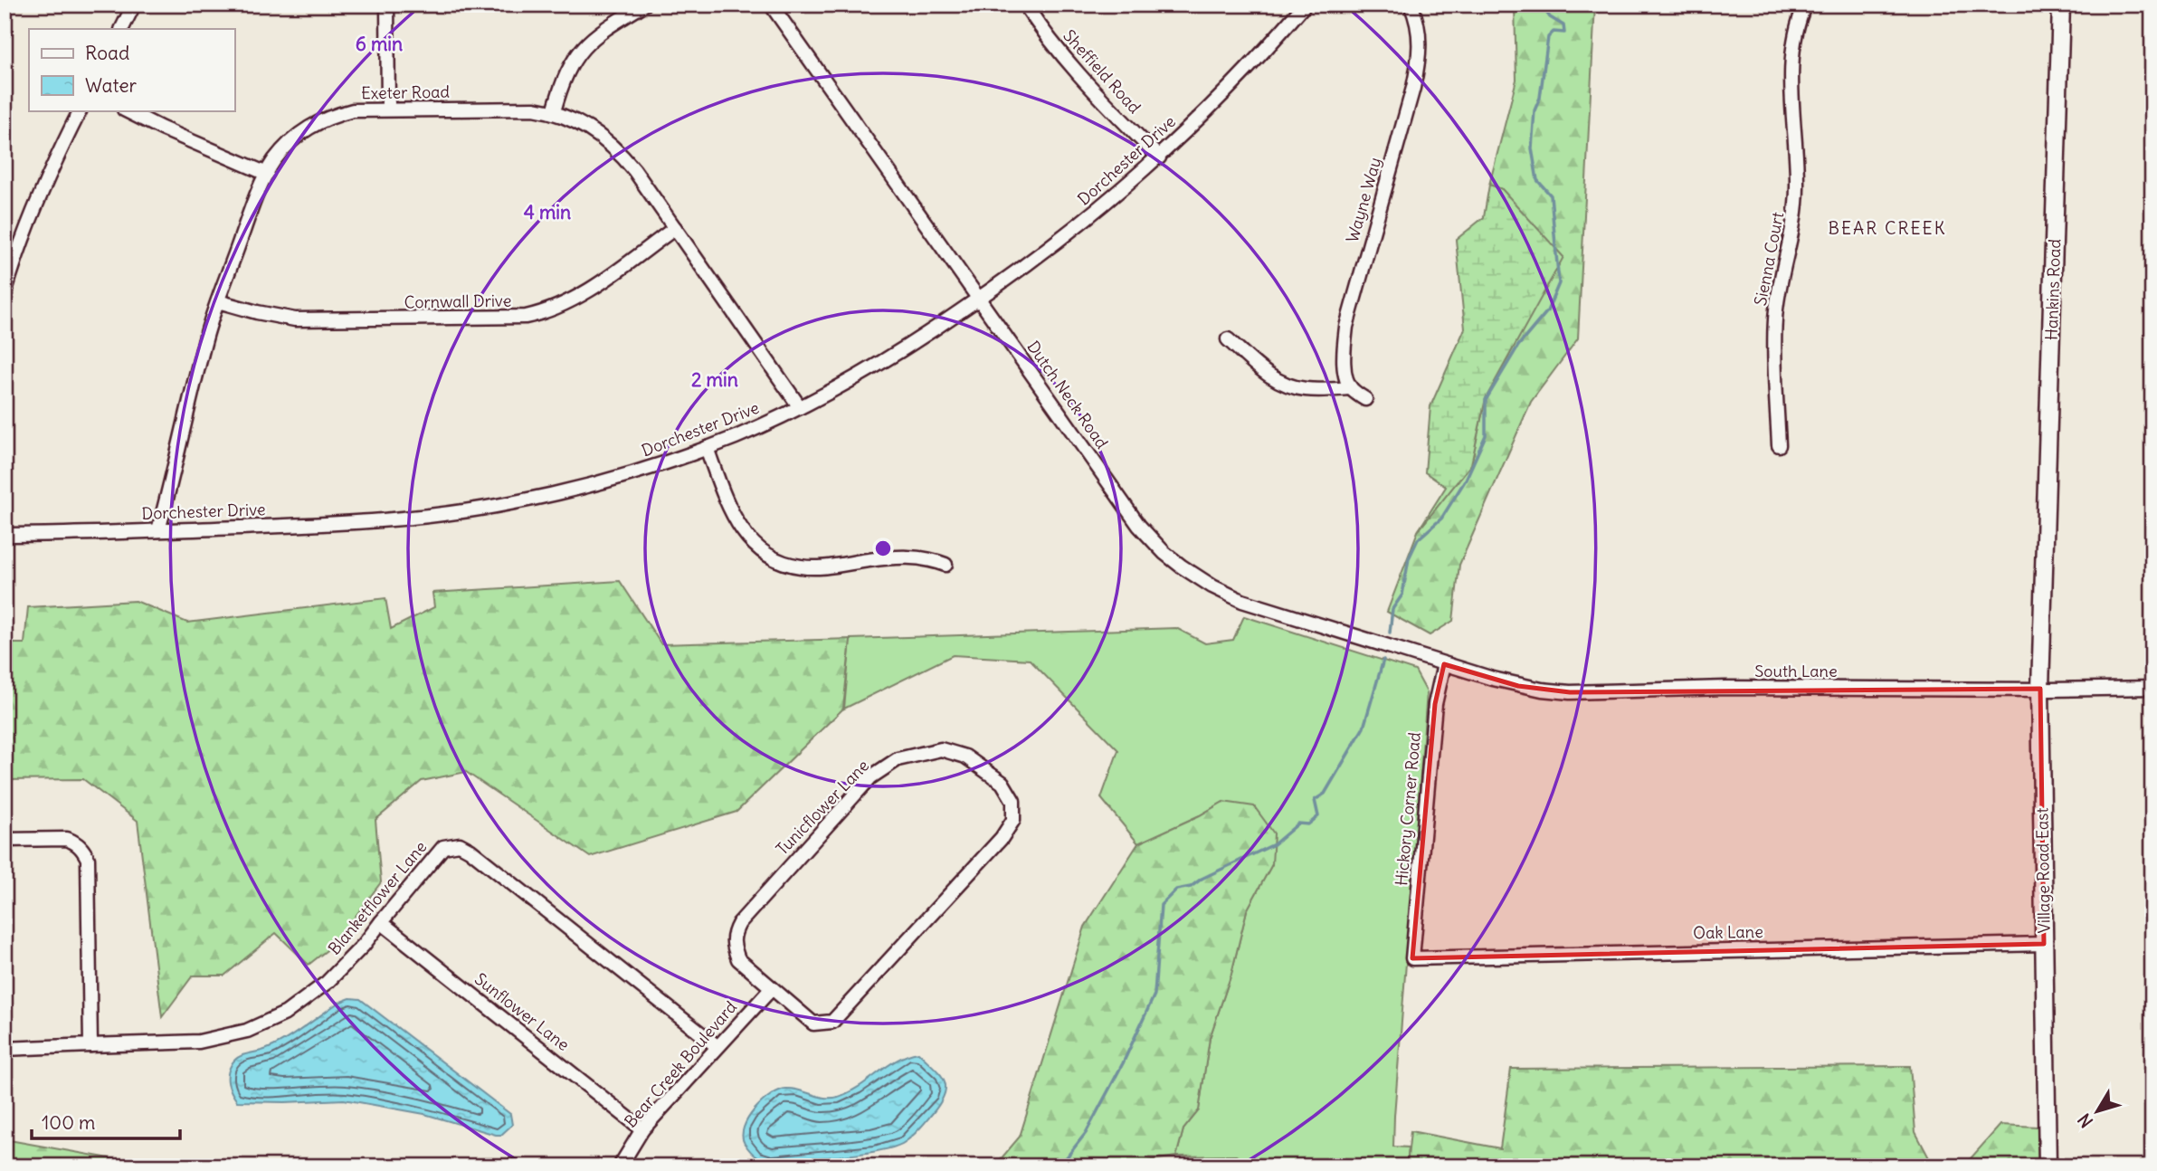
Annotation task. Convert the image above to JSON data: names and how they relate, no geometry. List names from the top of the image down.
{
  "streets": {
    "main road": ["Hankins Road", "Village Road East"],
    "street": [
      "Sheffield Road",
      "Exeter Road",
      "Dorchester Drive",
      "Wayne Way",
      "Sienna Court",
      "Cornwall Drive",
      "Dutch Neck Road",
      "South Lane",
      "Tunicflower Lane",
      "Hickory Corner Road",
      "Blanketflower Lane",
      "Oak Lane",
      "Sunflower Lane",
      "Bear Creek Boulevard"
    ]
  },
  "crossings": [
    ["Sheffield Road", "Dorchester Drive"],
    ["Exeter Road", "Dorchester Drive"],
    ["Exeter Road", "Cornwall Drive"],
    ["Dorchester Drive", "Dutch Neck Road"],
    ["Hankins Road", "Village Road East"],
    ["Dutch Neck Road", "South Lane"],
    ["Dutch Neck Road", "Hickory Corner Road"],
    ["South Lane", "Hickory Corner Road"],
    ["South Lane", "Village Road East"],
    ["Tunicflower Lane", "Bear Creek Boulevard"],
    ["Hickory Corner Road", "Oak Lane"],
    ["Village Road East", "Oak Lane"],
    ["Blanketflower Lane", "Sunflower Lane"],
    ["Blanketflower Lane", "Bear Creek Boulevard"],
    ["Sunflower Lane", "Bear Creek Boulevard"]
  ],
  "districts": ["BEAR CREEK"],
  "legend": ["Road", "Water"],
  "scale_bar": "100 m",
  "north": "bottom left",
  "rings": ["6 min", "4 min", "2 min"]
}
